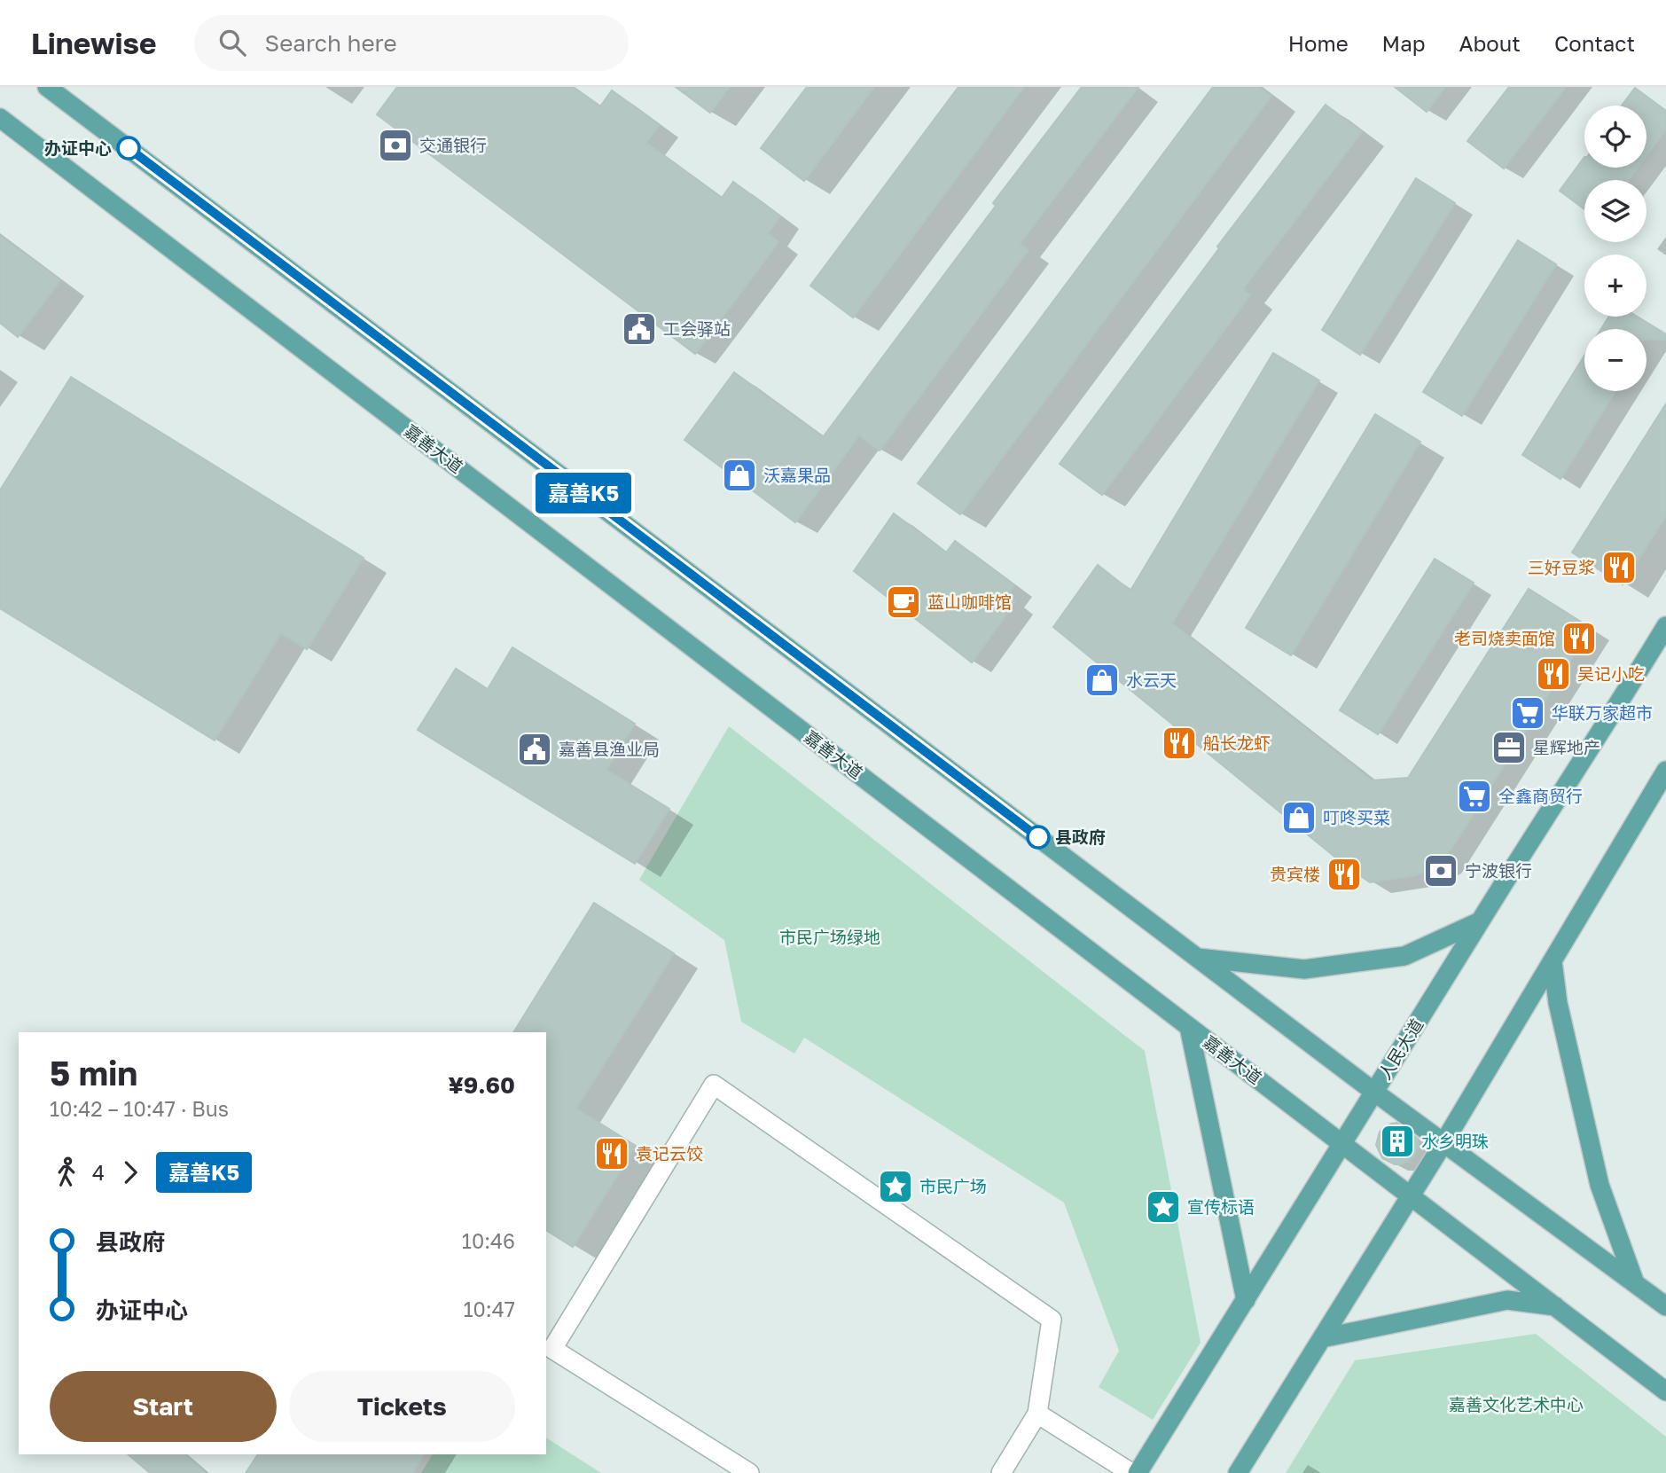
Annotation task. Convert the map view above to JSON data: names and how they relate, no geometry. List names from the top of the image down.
{
  "streets": {
    "main road": ["嘉善大道", "人民大道"]
  },
  "crossings": [
    ["嘉善大道", "人民大道"]
  ],
  "parks": ["市民广场绿地", "嘉善文化艺术中心"],
  "places": {
    "bank": ["交通银行", "宁波银行"],
    "other": ["办证中心", "县政府"],
    "public building": ["工会驿站", "嘉善县渔业局"],
    "shop": ["沃嘉果品", "水云天", "叮咚买菜"],
    "restaurant": [
      "三好豆浆",
      "老司烧卖面馆",
      "吴记小吃",
      "船长龙虾",
      "贵宾楼",
      "袁记云饺"
    ],
    "cafe": ["蓝山咖啡馆"],
    "supermarket": ["华联万家超市", "全鑫商贸行"],
    "office": ["星辉地产"],
    "building": ["水乡明珠"],
    "place": ["市民广场", "宣传标语"]
  },
  "lines": ["bus line 嘉善K5"],
  "page": {
    "header": "Linewise",
    "search": "Search here",
    "nav": [
      "Home",
      "Map",
      "About",
      "Contact"
    ],
    "on_map": "嘉善K5",
    "map_buttons": ["+", "−"],
    "heading": ["5 min", "10:42 – 10:47 · Bus", "¥9.60"],
    "legs": ["4", "嘉善K5"],
    "list": [
      {
        "name": "县政府",
        "value": "10:46"
      },
      {
        "name": "办证中心",
        "value": "10:47"
      }
    ],
    "buttons": ["Start", "Tickets"]
  }
}
